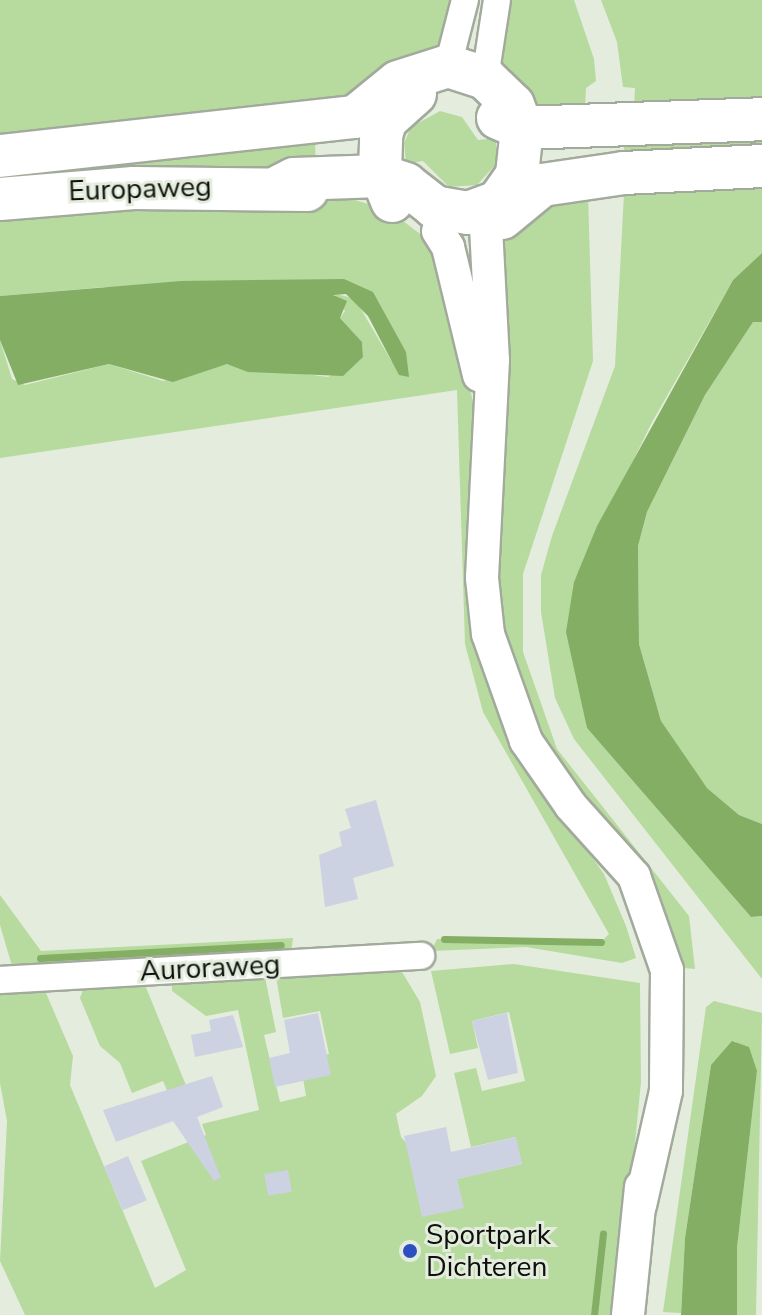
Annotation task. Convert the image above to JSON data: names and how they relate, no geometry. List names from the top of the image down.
{
  "streets": {
    "main road": ["Europaweg"],
    "street": ["Auroraweg"]
  },
  "places": ["Sportpark Dichteren"]
}
